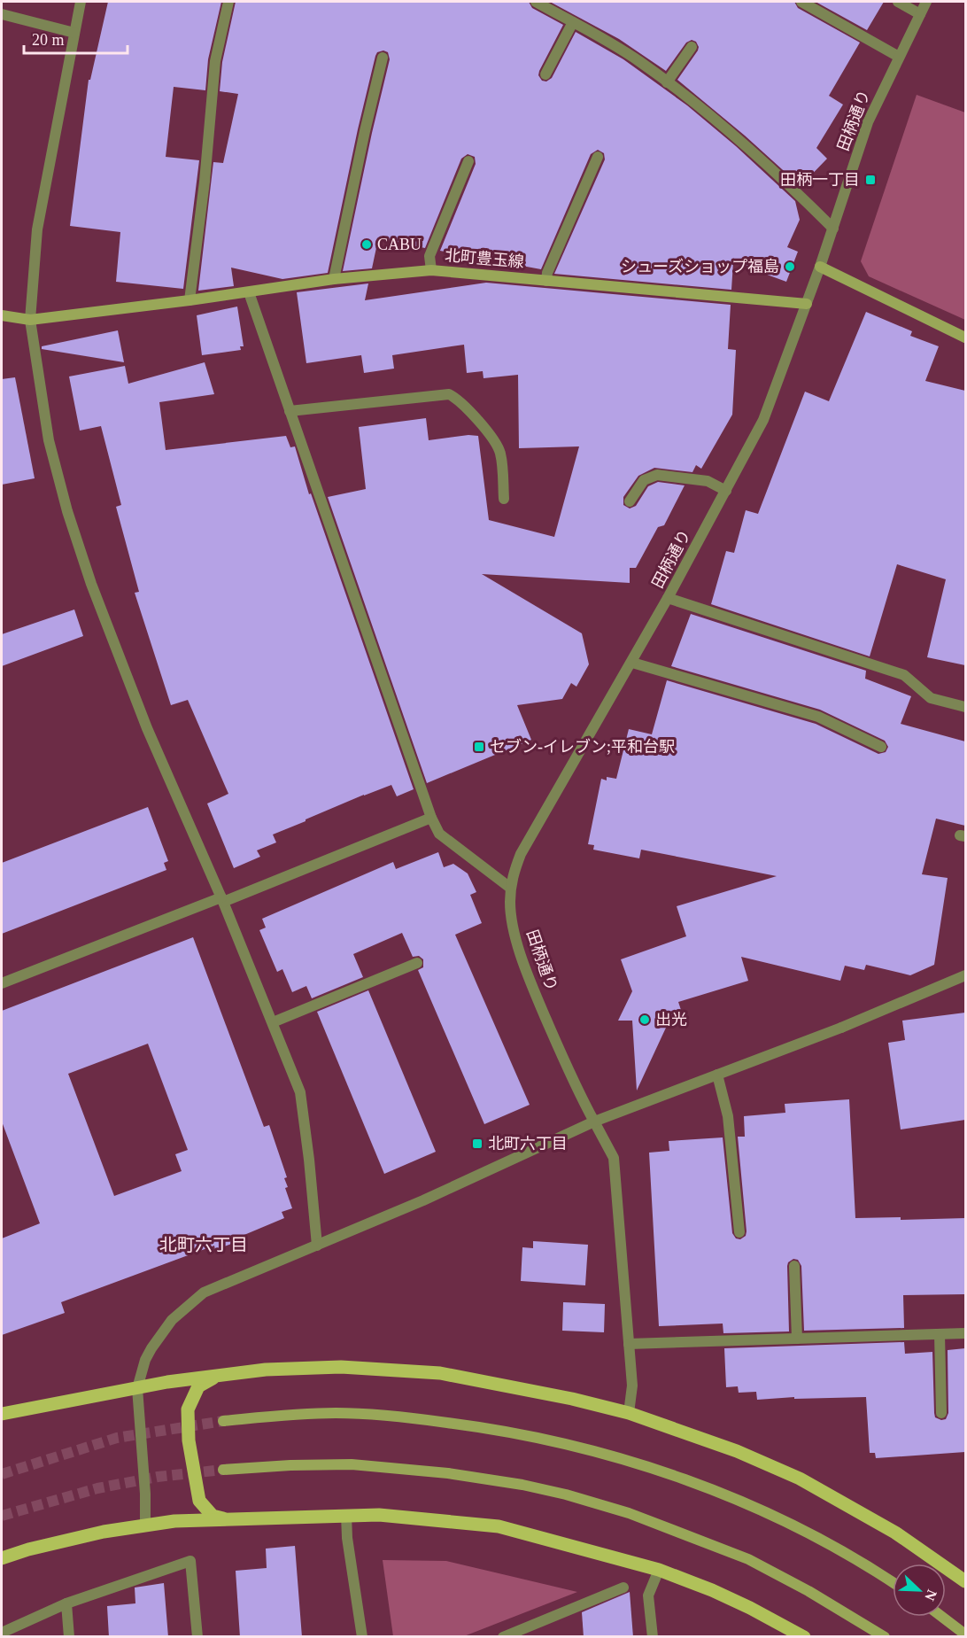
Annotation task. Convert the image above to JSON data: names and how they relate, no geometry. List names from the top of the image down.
{
  "streets": {
    "main road": ["北町豊玉線"],
    "street": ["田柄通り"]
  },
  "crossings": [
    ["田柄通り", "北町豊玉線"]
  ],
  "districts": ["北町六丁目"],
  "places": {
    "transit": ["田柄一丁目", "セブン-イレブン;平和台駅", "北町六丁目"],
    "other": ["CABU", "シューズショップ福島", "出光"]
  },
  "scale_bar": "20 m",
  "north": "bottom right"
}
